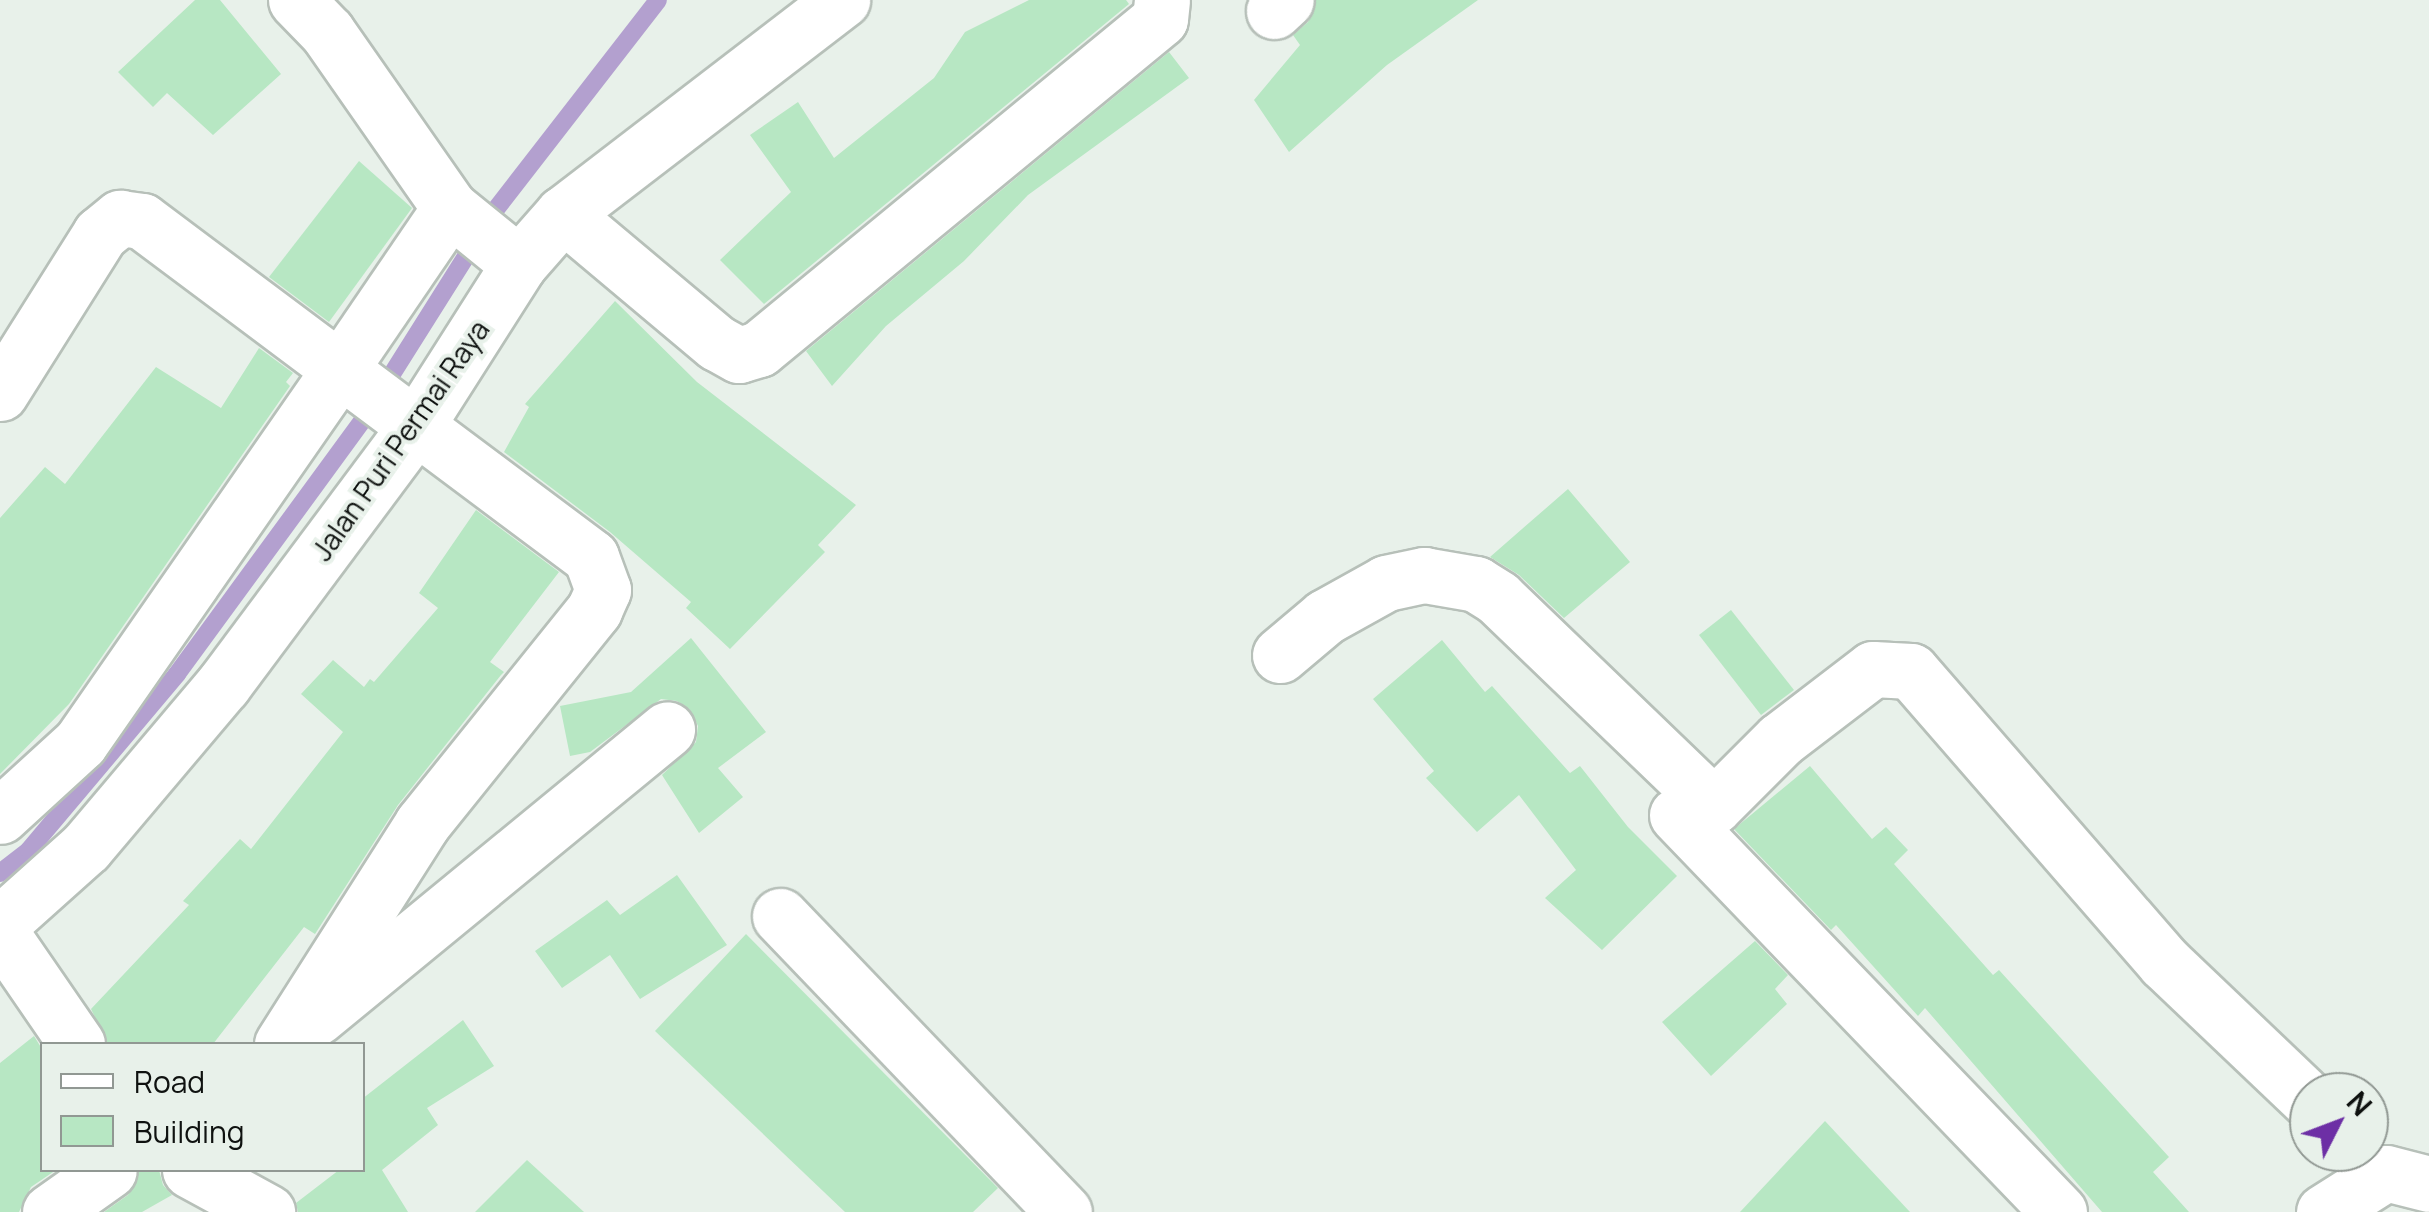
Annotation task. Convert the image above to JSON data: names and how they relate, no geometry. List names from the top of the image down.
{
  "streets": {
    "street": ["Jalan Puri Permai Raya"]
  },
  "legend": ["Road", "Building"],
  "north": "top right"
}
